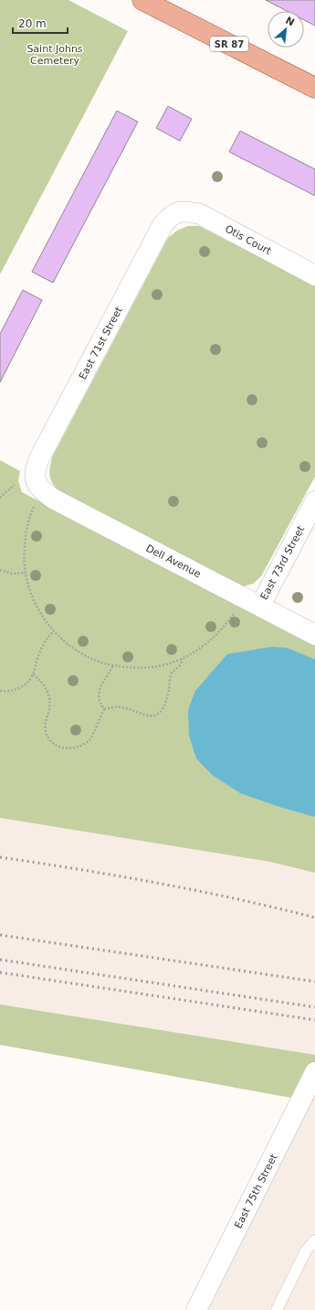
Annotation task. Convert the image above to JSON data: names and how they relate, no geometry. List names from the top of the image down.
{
  "streets": {
    "main road": ["SR 87"],
    "street": [
      "Otis Court",
      "East 71st Street",
      "Dell Avenue",
      "East 73rd Street",
      "East 75th Street"
    ]
  },
  "crossings": [
    ["Otis Court", "East 71st Street"],
    ["East 71st Street", "Dell Avenue"],
    ["Dell Avenue", "East 73rd Street"]
  ],
  "parks": ["Saint Johns Cemetery"],
  "scale_bar": "20 m",
  "north": "top right"
}
